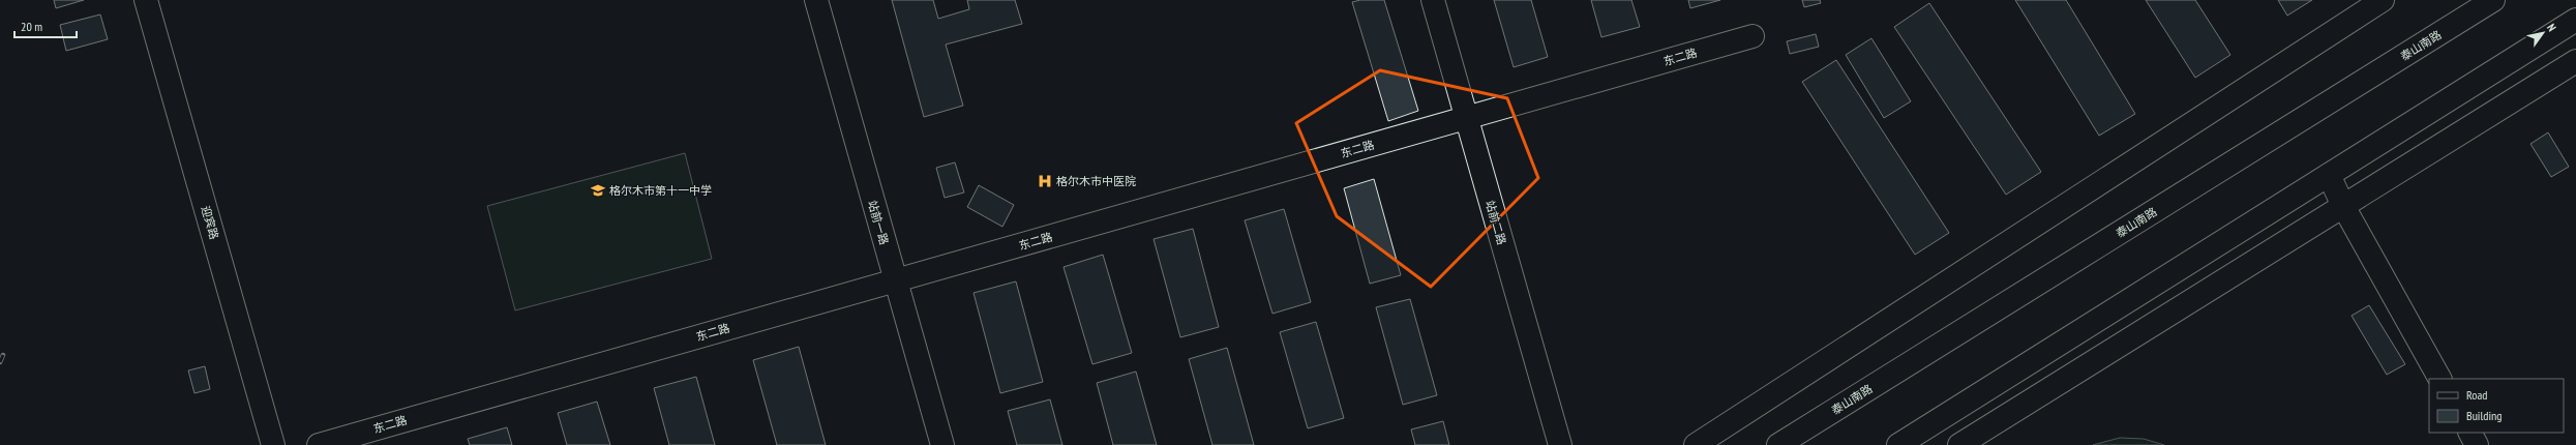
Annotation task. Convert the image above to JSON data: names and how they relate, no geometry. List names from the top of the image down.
{
  "streets": {
    "street": [
      "泰山南路",
      "东二路",
      "迎宾路",
      "站前一路",
      "站前二路"
    ]
  },
  "crossings": [
    ["东二路", "站前一路"],
    ["东二路", "站前二路"]
  ],
  "places": {
    "hospital": ["格尔木市中医院"],
    "school or university": ["格尔木市第十一中学"]
  },
  "legend": ["Road", "Building"],
  "scale_bar": "20 m",
  "north": "top right"
}
